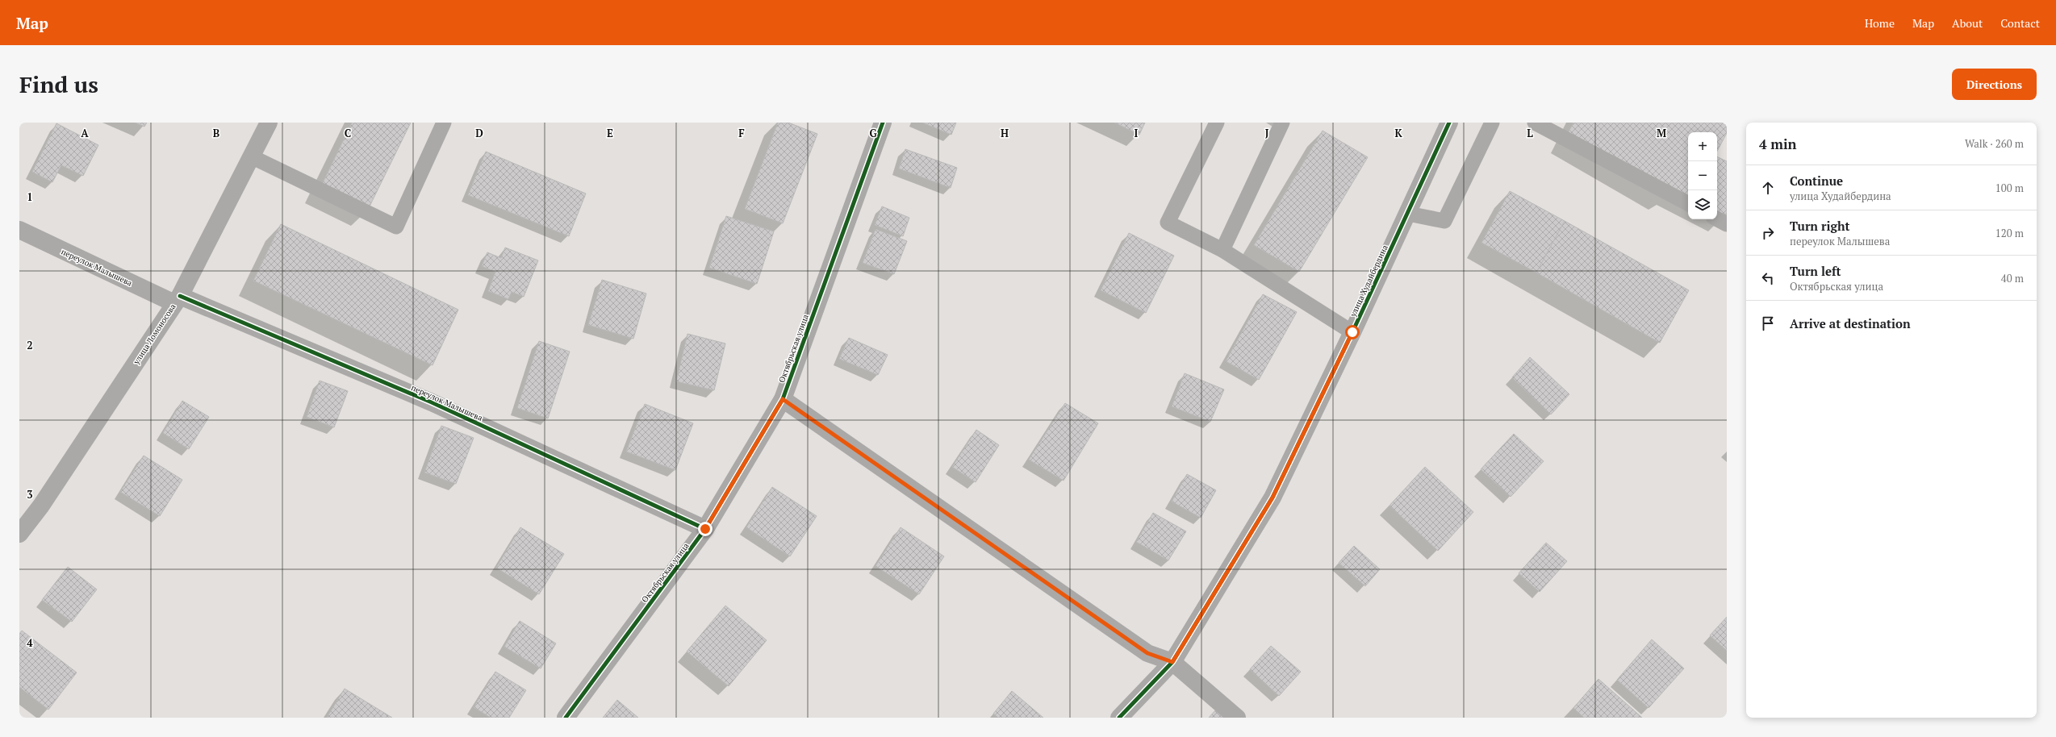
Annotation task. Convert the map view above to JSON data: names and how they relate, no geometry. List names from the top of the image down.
{
  "streets": {
    "street": [
      "переулок Малышева",
      "улица Худайбердина",
      "улица Ломоносова",
      "Октябрьская улица"
    ]
  },
  "crossings": [
    ["переулок Малышева", "улица Ломоносова"],
    ["переулок Малышева", "Октябрьская улица"]
  ],
  "page": {
    "header": "Map",
    "nav": [
      "Home",
      "Map",
      "About",
      "Contact"
    ],
    "buttons": "Directions",
    "title": "Find us",
    "heading": ["4 min", "Walk · 260 m"],
    "map_buttons": ["+", "−"],
    "list": [
      ["Continue", "улица Худайбердина", "100 m"],
      ["Turn right", "переулок Малышева", "120 m"],
      ["Turn left", "Октябрьская улица", "40 m"],
      "Arrive at destination"
    ]
  },
  "grid": {
    "columns": [
      "A",
      "B",
      "C",
      "D",
      "E",
      "F",
      "G",
      "H",
      "I",
      "J",
      "K",
      "L",
      "M"
    ],
    "rows": [
      "1",
      "2",
      "3",
      "4"
    ]
  }
}
